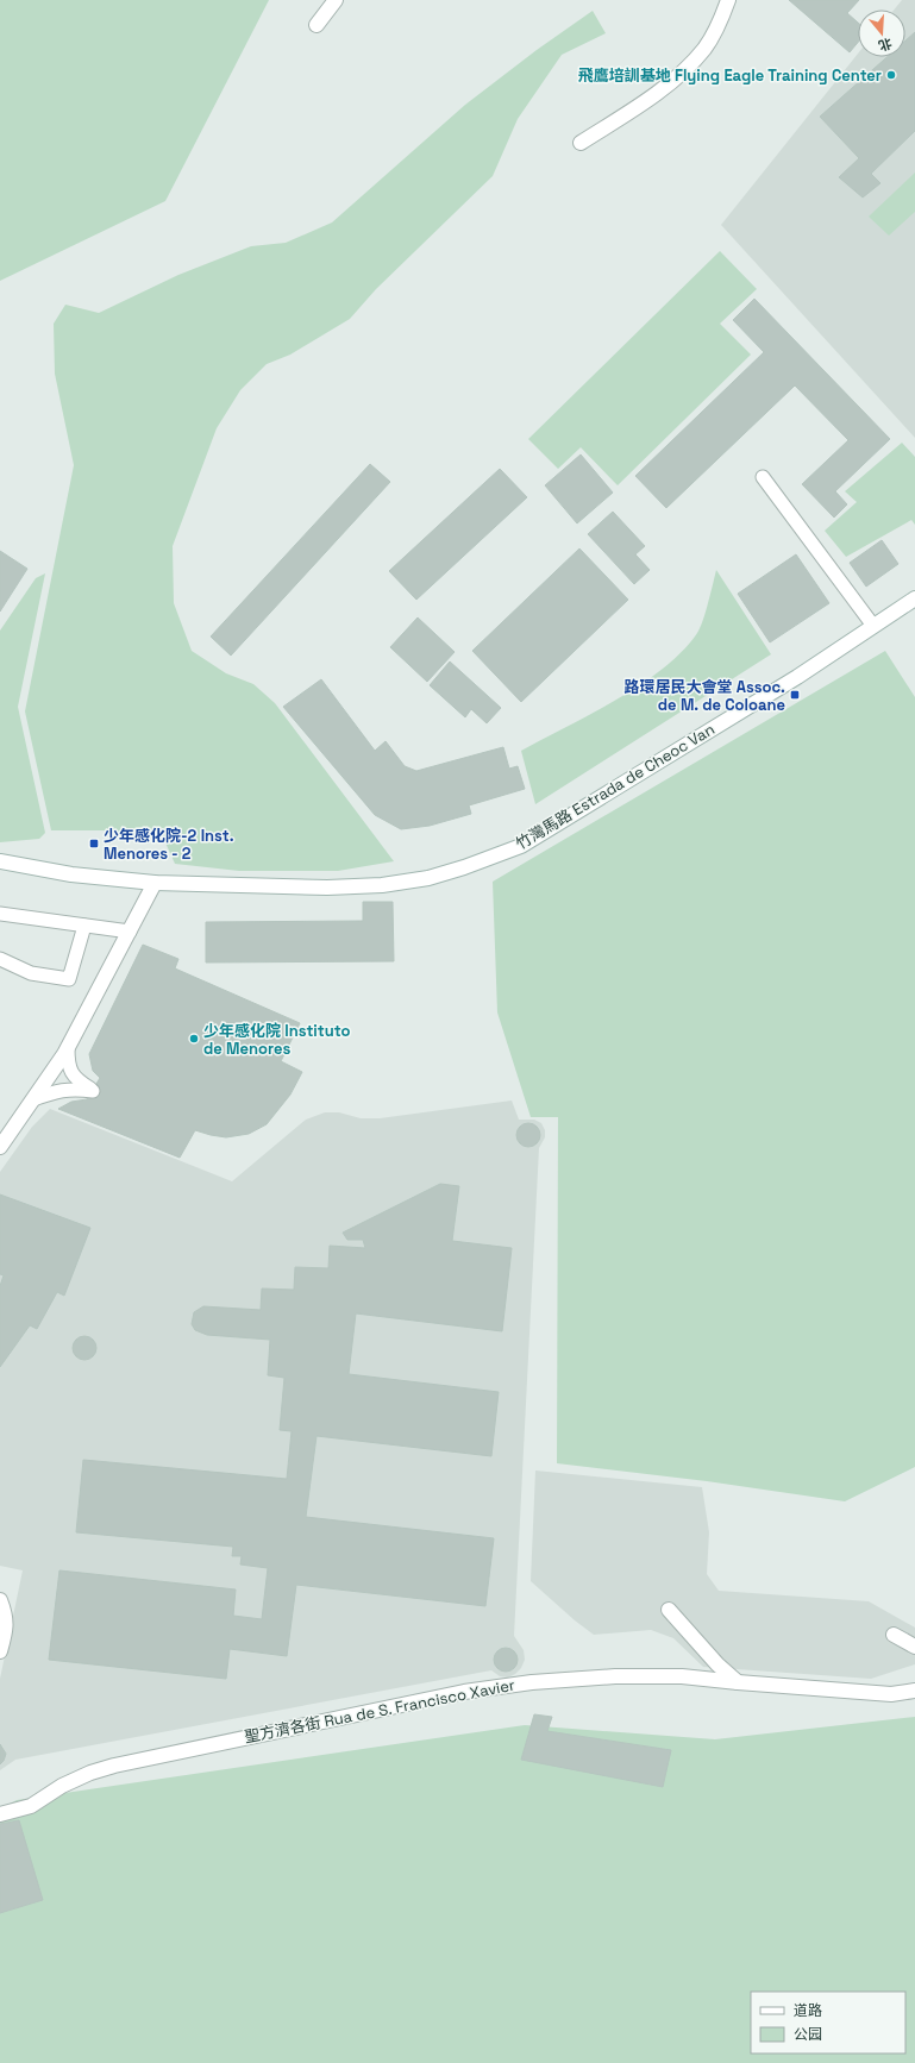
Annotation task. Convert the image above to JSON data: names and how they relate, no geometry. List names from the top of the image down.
{
  "streets": {
    "street": ["竹灣馬路 Estrada de Cheoc Van", "聖方濟各街 Rua de S. Francisco Xavier"]
  },
  "places": {
    "other": ["飛鷹培訓基地 Flying Eagle Training Center", "少年感化院 Instituto de Menores"],
    "transit": ["路環居民大會堂 Assoc. de M. de Coloane", "少年感化院-2 Inst. Menores - 2"]
  },
  "legend": ["道路", "公园"],
  "north": "bottom"
}
